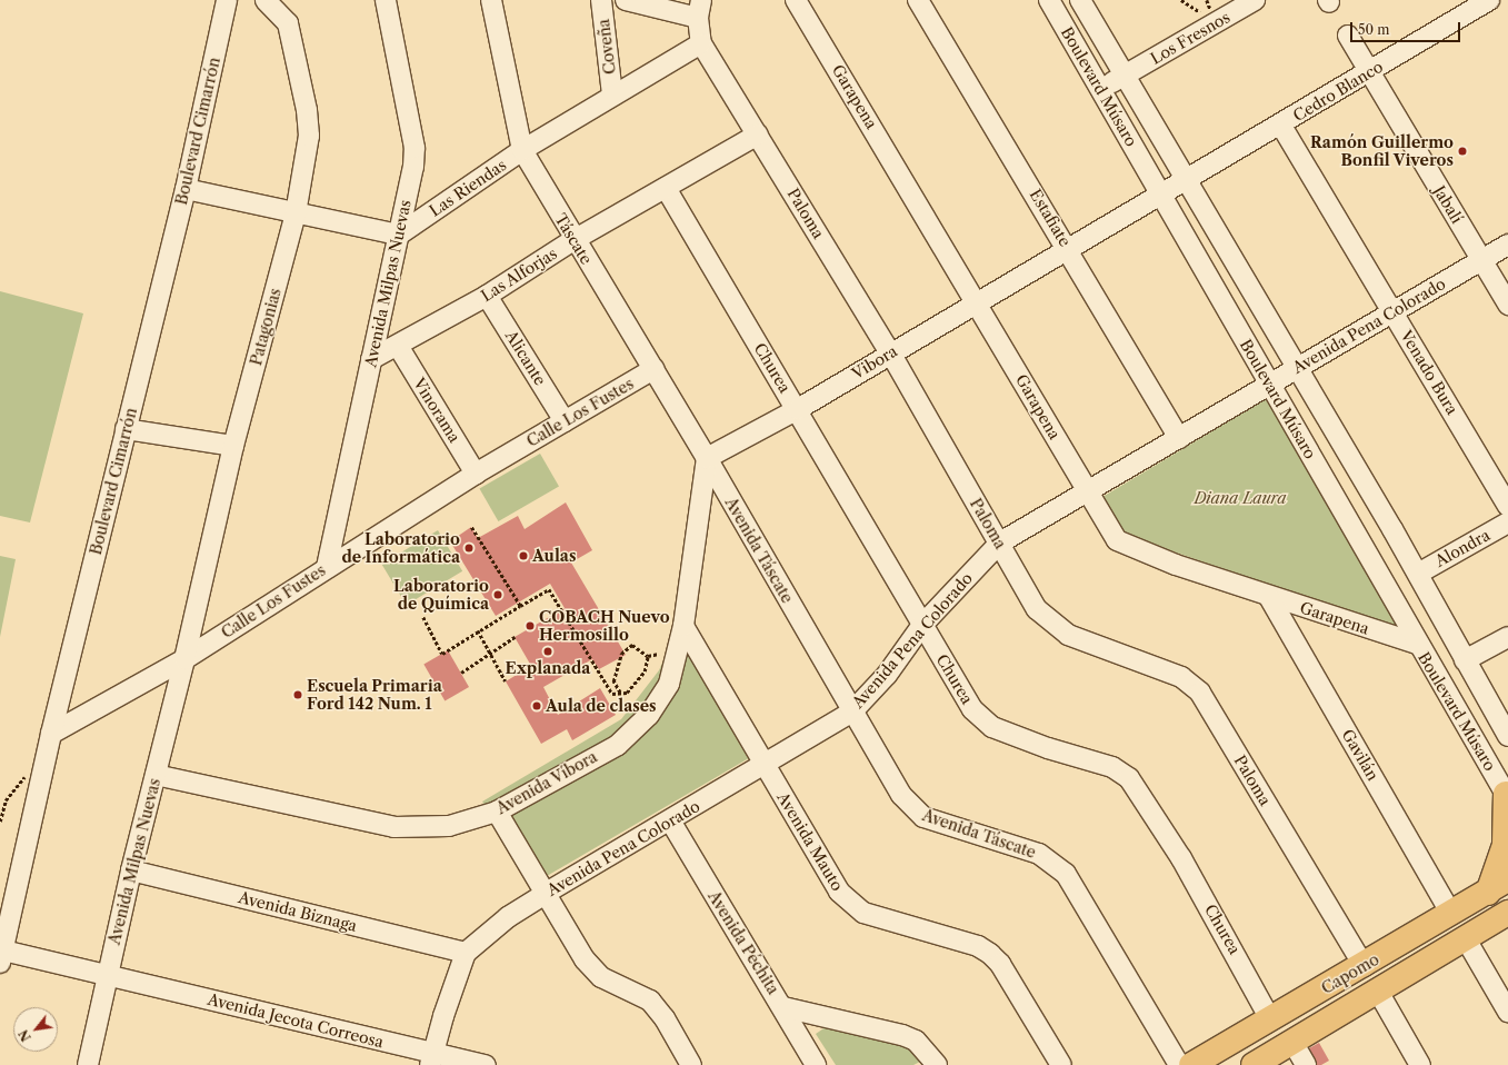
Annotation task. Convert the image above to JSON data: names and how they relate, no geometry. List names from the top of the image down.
{
  "streets": {
    "main road": ["Capomo"],
    "street": [
      "Los Fresnos",
      "Coveña",
      "Boulevard Músaro",
      "Cedro Blanco",
      "Garapena",
      "Boulevard Cimarrón",
      "Las Riendas",
      "Jabalí",
      "Paloma",
      "Estafiate",
      "Táscate",
      "Las Alforjas",
      "Avenida Milpas Nuevas",
      "Avenida Pena Colorado",
      "Patagonias",
      "Alicante",
      "Vibora",
      "Churea",
      "Venado Bura",
      "Vinorama",
      "Calle Los Fustes",
      "Alondra",
      "Avenida Táscate",
      "Gavilán",
      "Avenida Víbora",
      "Avenida Mauto",
      "Avenida Biznaga",
      "Avenida Péchita",
      "Avenida Jecota Correosa"
    ]
  },
  "crossings": [
    ["Los Fresnos", "Boulevard Músaro"],
    ["Coveña", "Las Riendas"],
    ["Boulevard Músaro", "Cedro Blanco"],
    ["Boulevard Músaro", "Garapena"],
    ["Boulevard Músaro", "Avenida Pena Colorado"],
    ["Boulevard Músaro", "Vibora"],
    ["Boulevard Músaro", "Alondra"],
    ["Cedro Blanco", "Jabalí"],
    ["Cedro Blanco", "Vibora"],
    ["Cedro Blanco", "Venado Bura"],
    ["Garapena", "Avenida Pena Colorado"],
    ["Garapena", "Vibora"],
    ["Garapena", "Gavilán"],
    ["Boulevard Cimarrón", "Calle Los Fustes"],
    ["Boulevard Cimarrón", "Avenida Jecota Correosa"],
    ["Las Riendas", "Paloma"],
    ["Las Riendas", "Táscate"],
    ["Las Riendas", "Avenida Milpas Nuevas"],
    ["Jabalí", "Avenida Pena Colorado"],
    ["Paloma", "Las Alforjas"],
    ["Paloma", "Avenida Pena Colorado"],
    ["Paloma", "Vibora"],
    ["Paloma", "Capomo"],
    ["Estafiate", "Avenida Pena Colorado"],
    ["Estafiate", "Vibora"],
    ["Táscate", "Las Alforjas"],
    ["Táscate", "Vibora"],
    ["Táscate", "Calle Los Fustes"],
    ["Táscate", "Avenida Táscate"],
    ["Las Alforjas", "Avenida Milpas Nuevas"],
    ["Las Alforjas", "Alicante"],
    ["Las Alforjas", "Churea"],
    ["Las Alforjas", "Vinorama"],
    ["Avenida Milpas Nuevas", "Patagonias"],
    ["Avenida Milpas Nuevas", "Calle Los Fustes"],
    ["Avenida Milpas Nuevas", "Avenida Víbora"],
    ["Avenida Milpas Nuevas", "Avenida Biznaga"],
    ["Avenida Milpas Nuevas", "Avenida Jecota Correosa"],
    ["Avenida Pena Colorado", "Churea"],
    ["Avenida Pena Colorado", "Venado Bura"],
    ["Avenida Pena Colorado", "Avenida Táscate"],
    ["Avenida Pena Colorado", "Avenida Mauto"],
    ["Avenida Pena Colorado", "Avenida Biznaga"],
    ["Avenida Pena Colorado", "Avenida Péchita"],
    ["Patagonias", "Calle Los Fustes"],
    ["Alicante", "Calle Los Fustes"],
    ["Vibora", "Churea"],
    ["Vibora", "Avenida Táscate"],
    ["Churea", "Capomo"],
    ["Vinorama", "Calle Los Fustes"],
    ["Gavilán", "Capomo"],
    ["Avenida Víbora", "Avenida Mauto"]
  ],
  "parks": ["Diana Laura"],
  "places": [
    "Ramón Guillermo Bonfil Viveros",
    "Laboratorio de Informática",
    "Aulas",
    "Laboratorio de Química",
    "COBACH Nuevo Hermosillo",
    "Explanada",
    "Escuela Primaria Ford 142 Num. 1",
    "Aula de clases"
  ],
  "scale_bar": "50 m",
  "north": "bottom left"
}
